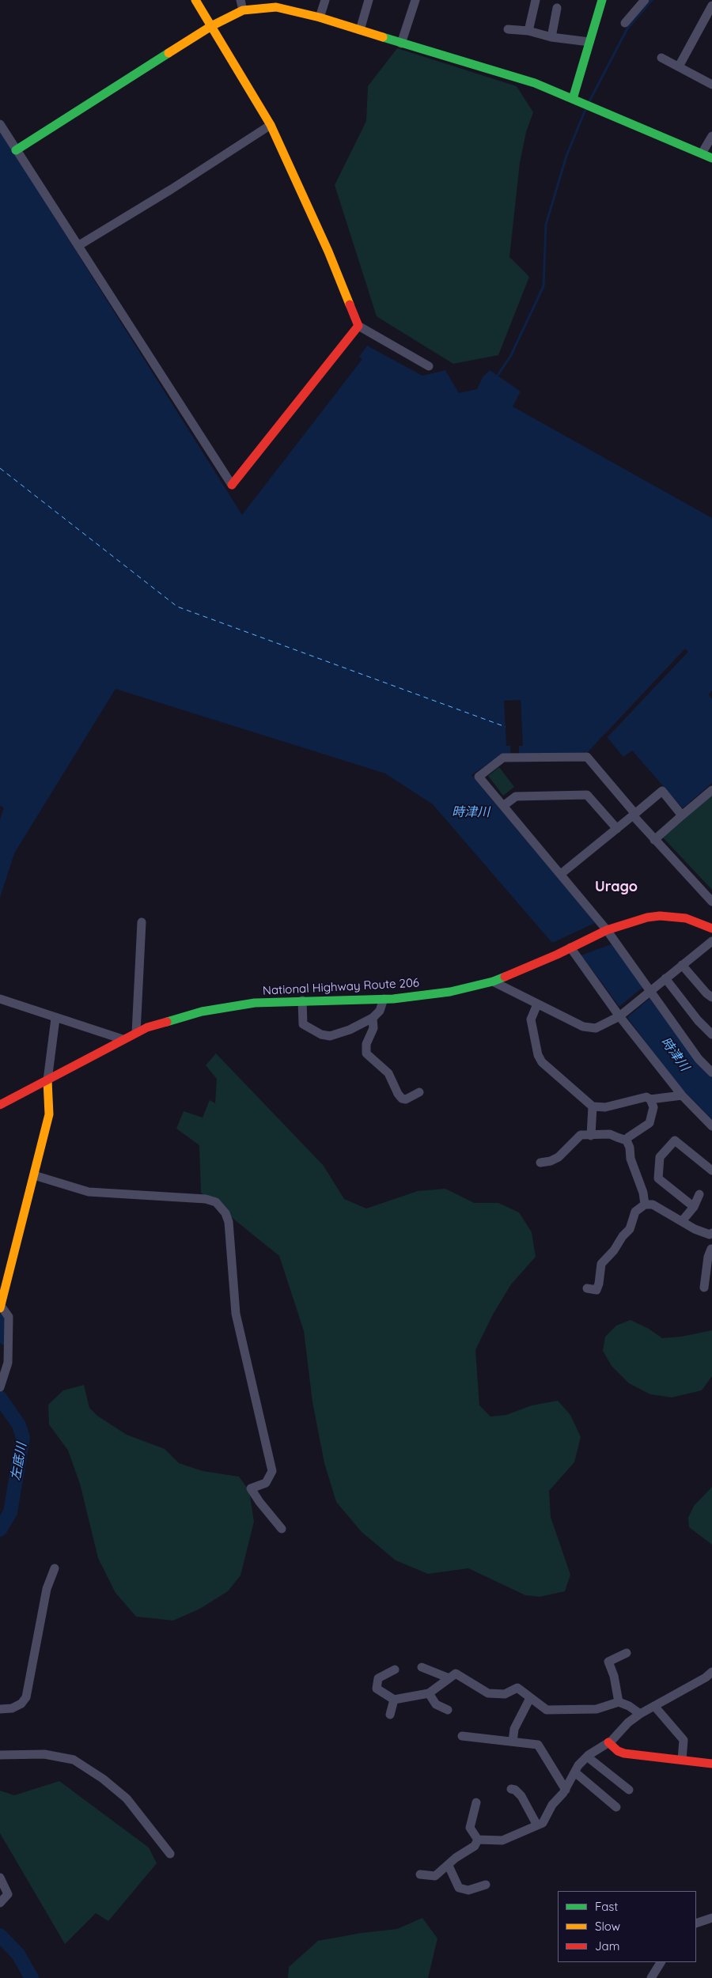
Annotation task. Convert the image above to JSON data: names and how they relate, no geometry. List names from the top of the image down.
{
  "streets": {
    "main road": ["National Highway Route 206"]
  },
  "districts": ["Urago"],
  "water": ["時津川", "左底川"],
  "legend": ["Fast", "Slow", "Jam"]
}
